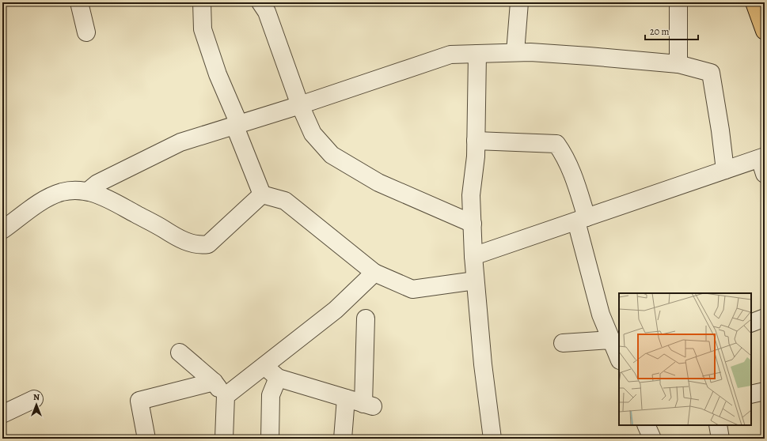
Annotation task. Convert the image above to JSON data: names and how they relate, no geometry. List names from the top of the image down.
{
  "scale_bar": "20 m",
  "north": "top"
}
